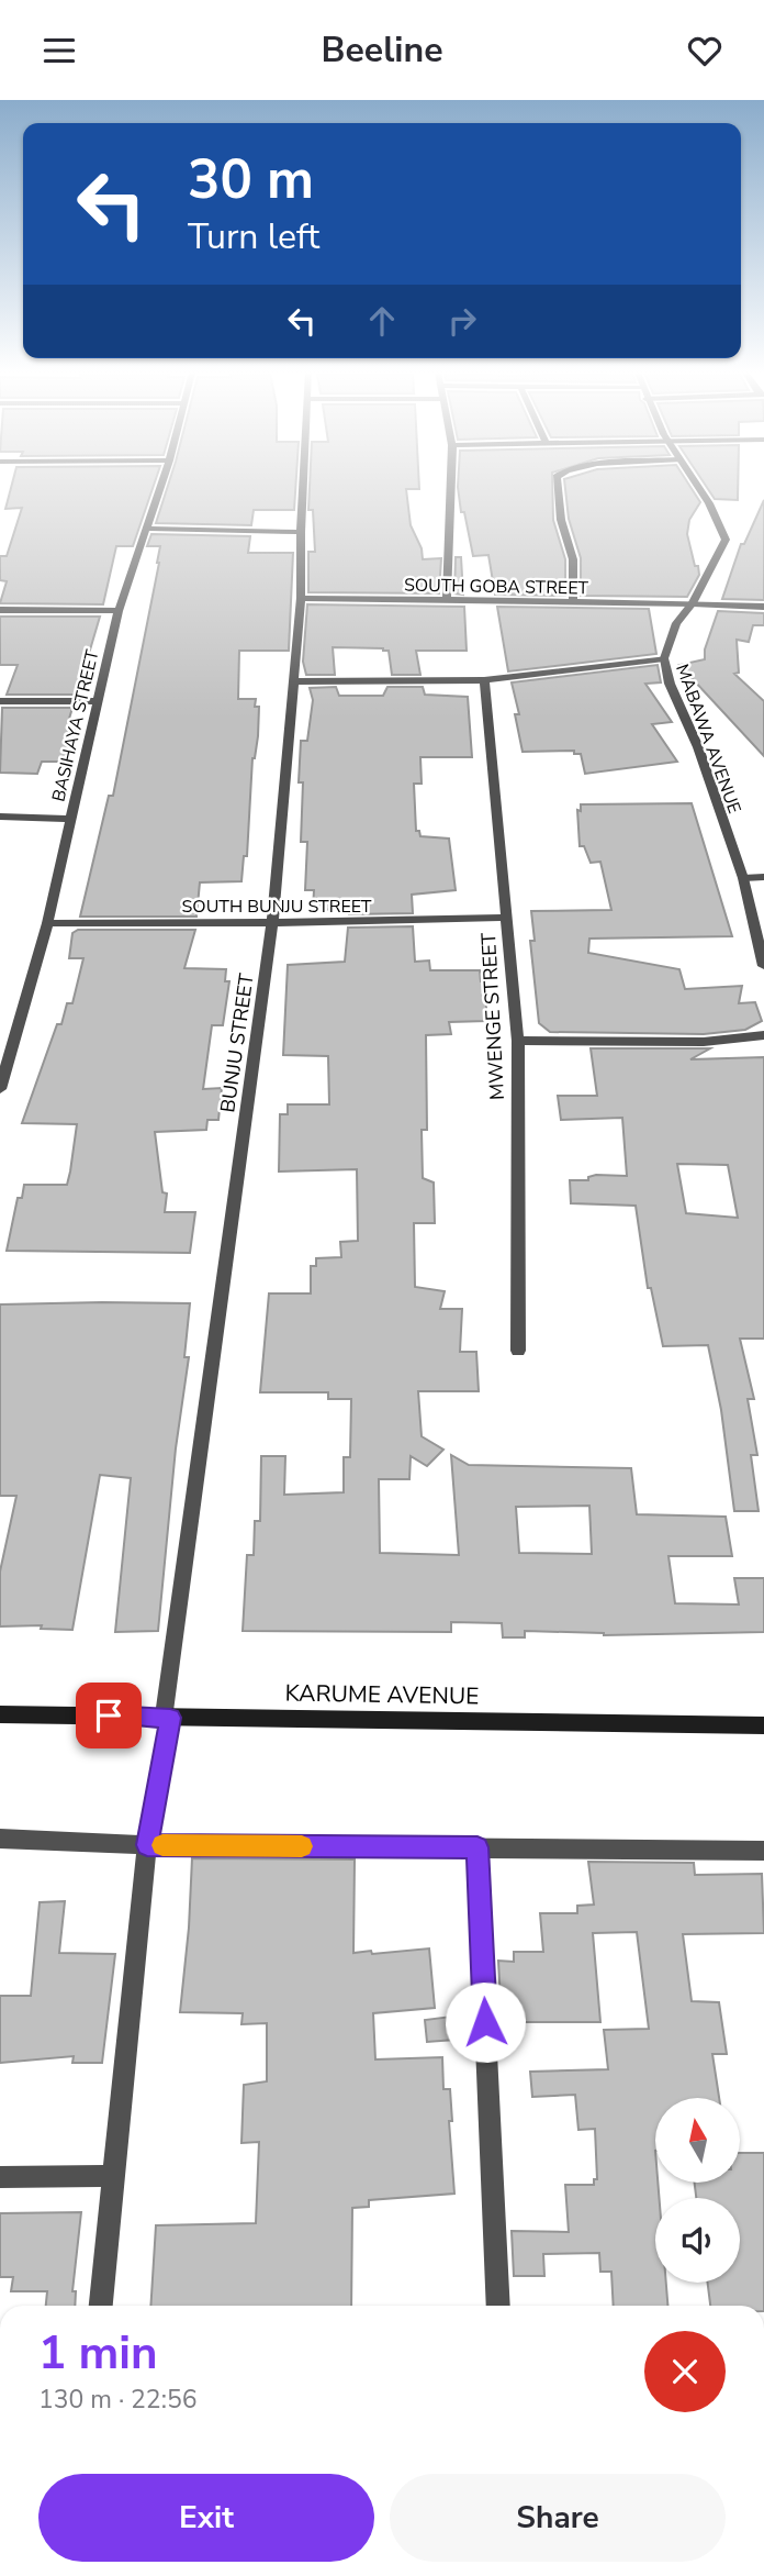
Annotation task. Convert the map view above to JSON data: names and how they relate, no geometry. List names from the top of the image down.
{
  "streets": {
    "main road": ["KARUME AVENUE"],
    "street": [
      "SOUTH GOBA STREET",
      "BASIHAYA STREET",
      "MABAWA AVENUE",
      "SOUTH BUNJU STREET",
      "MWENGE STREET",
      "BUNJU STREET"
    ]
  },
  "crossings": [
    ["SOUTH GOBA STREET", "MABAWA AVENUE"],
    ["SOUTH GOBA STREET", "BUNJU STREET"],
    ["BASIHAYA STREET", "SOUTH BUNJU STREET"],
    ["SOUTH BUNJU STREET", "MWENGE STREET"],
    ["SOUTH BUNJU STREET", "BUNJU STREET"],
    ["BUNJU STREET", "KARUME AVENUE"]
  ],
  "north": "top",
  "page": {
    "header": "Beeline",
    "turn": ["30 m", "Turn left"],
    "heading": ["1 min", "130 m · 22:56"],
    "buttons": ["Exit", "Share"]
  }
}
